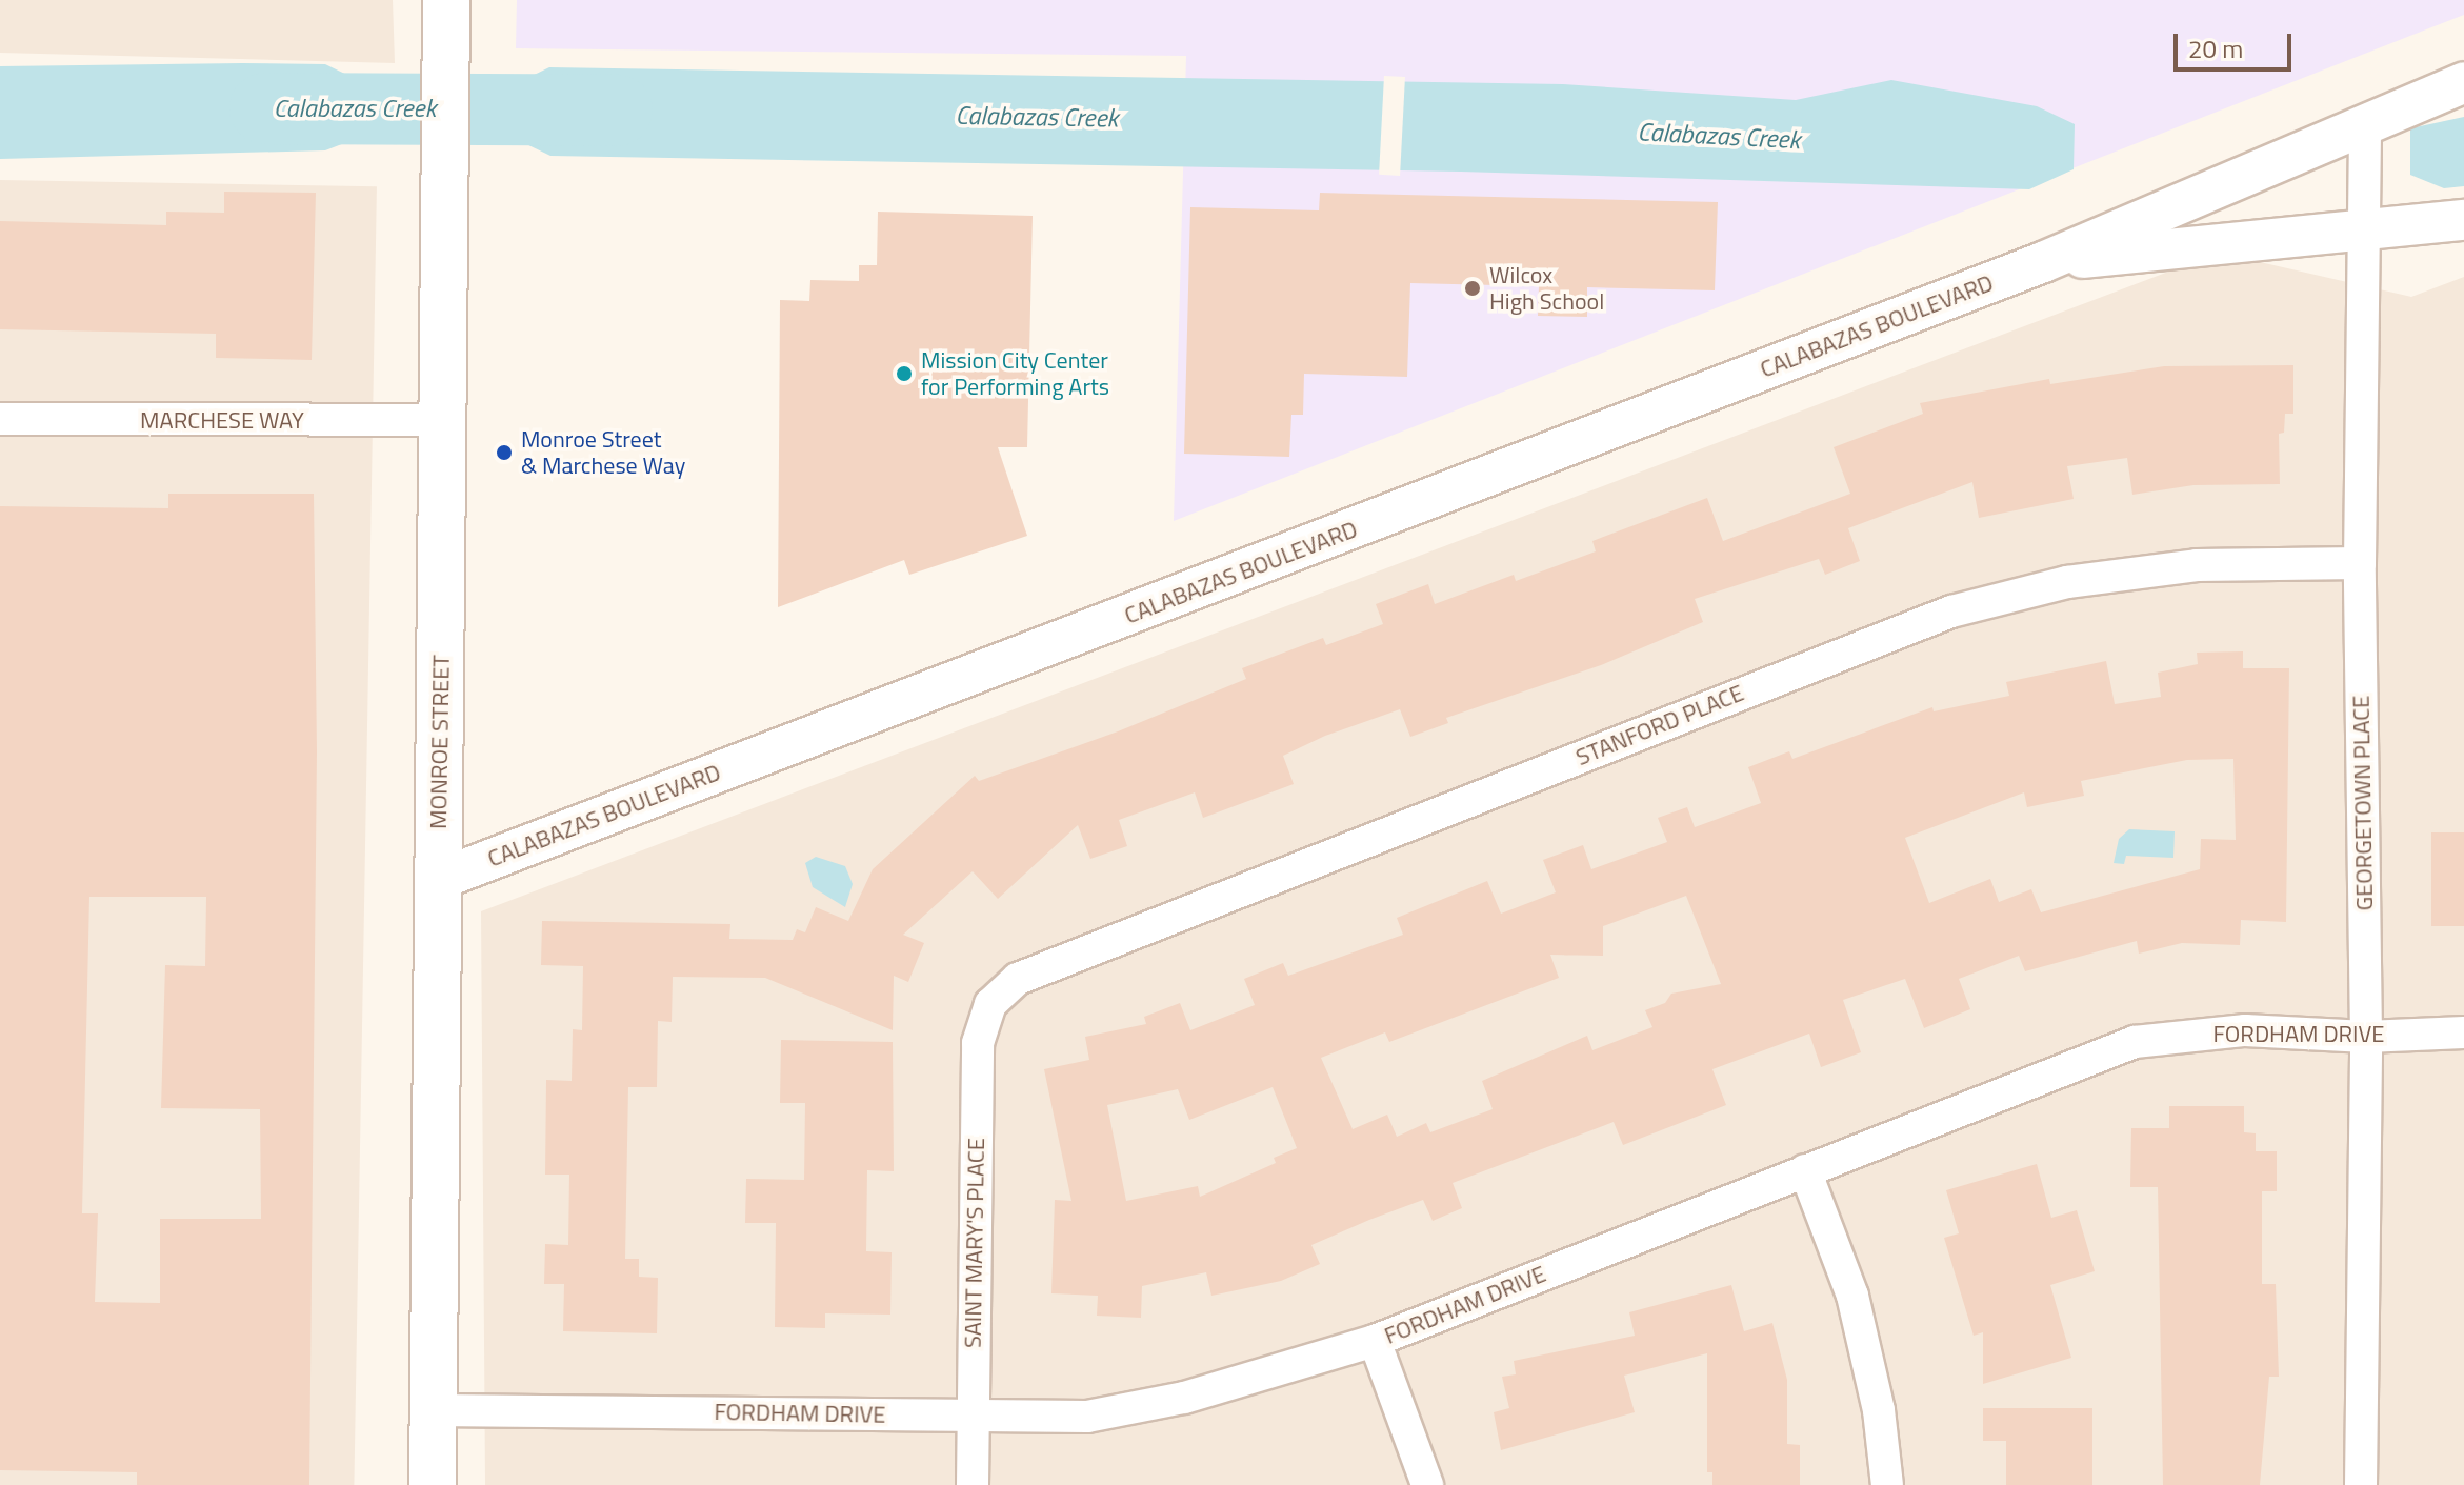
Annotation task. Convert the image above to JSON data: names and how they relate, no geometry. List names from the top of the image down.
{
  "streets": {
    "main road": ["MONROE STREET"],
    "street": [
      "CALABAZAS BOULEVARD",
      "MARCHESE WAY",
      "STANFORD PLACE",
      "GEORGETOWN PLACE",
      "FORDHAM DRIVE",
      "SAINT MARY'S PLACE"
    ]
  },
  "crossings": [
    ["CALABAZAS BOULEVARD", "MONROE STREET"],
    ["CALABAZAS BOULEVARD", "GEORGETOWN PLACE"],
    ["MARCHESE WAY", "MONROE STREET"],
    ["STANFORD PLACE", "GEORGETOWN PLACE"],
    ["STANFORD PLACE", "SAINT MARY'S PLACE"],
    ["MONROE STREET", "FORDHAM DRIVE"],
    ["GEORGETOWN PLACE", "FORDHAM DRIVE"],
    ["FORDHAM DRIVE", "SAINT MARY'S PLACE"]
  ],
  "water": ["Calabazas Creek"],
  "places": ["Wilcox High School", "Mission City Center for Performing Arts", "Monroe Street & Marchese Way"],
  "scale_bar": "20 m"
}
